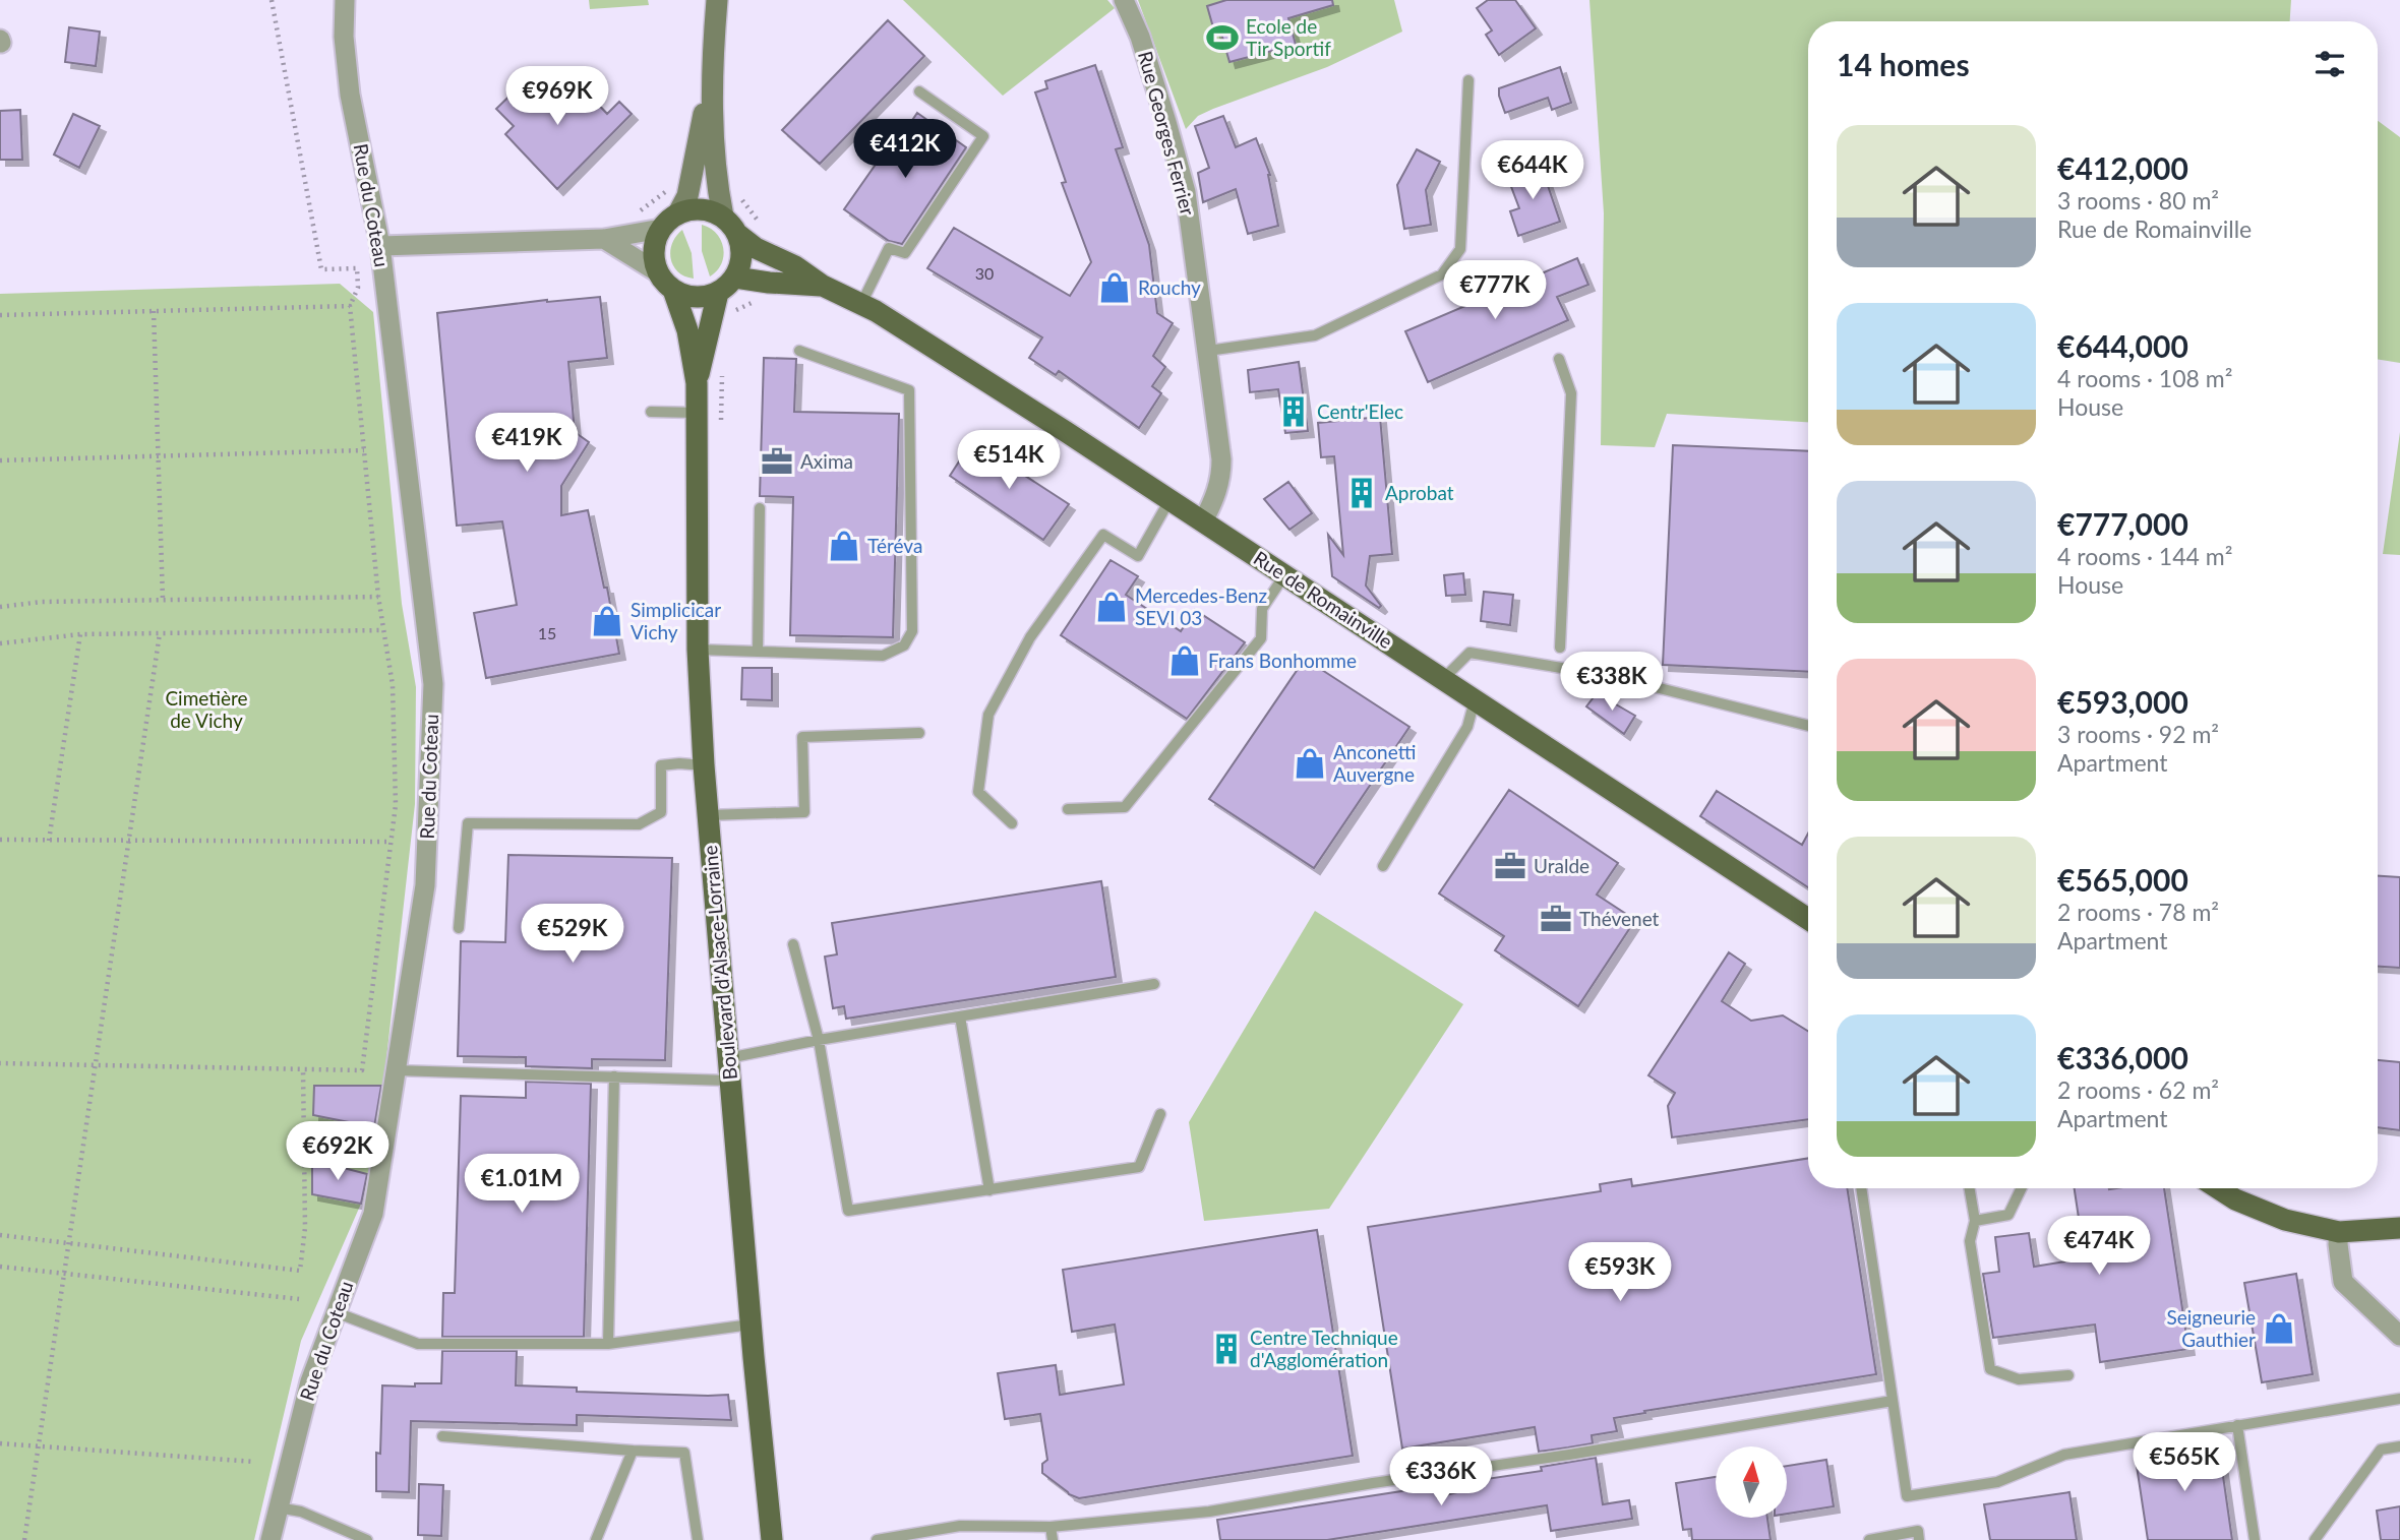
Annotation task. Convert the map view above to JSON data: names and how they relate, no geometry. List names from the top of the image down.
{
  "streets": {
    "main road": ["Rue de Romainville", "Boulevard d'Alsace-Lorraine"],
    "street": ["Rue Georges Ferrier", "Rue du Coteau"]
  },
  "crossings": [
    ["Rue Georges Ferrier", "Rue de Romainville"],
    ["Rue de Romainville", "Boulevard d'Alsace-Lorraine"]
  ],
  "parks": ["Cimetière de Vichy"],
  "places": {
    "sports": ["Ecole de Tir Sportif"],
    "shop": [
      "Rouchy",
      "Téréva",
      "Mercedes-Benz SEVI 03",
      "Simplicicar Vichy",
      "Frans Bonhomme",
      "Anconetti Auvergne",
      "Seigneurie Gauthier"
    ],
    "building": ["Centr'Elec", "Aprobat", "Centre Technique d'Agglomération"],
    "office": ["Axima", "Uralde", "Thévenet"]
  },
  "house_numbers": ["30", "15"],
  "north": "top",
  "page": {
    "heading": "14 homes",
    "price": [
      "€969K",
      "€412K",
      "€644K",
      "€777K",
      "€419K",
      "€514K",
      "€338K",
      "€529K",
      "€692K",
      "€1.01M",
      "€474K",
      "€593K",
      "€565K",
      "€336K"
    ],
    "list": [
      {
        "name": "€412,000",
        "note": "3 rooms · 80 m² · Rue de Romainville"
      },
      {
        "name": "€644,000",
        "note": "4 rooms · 108 m² · House"
      },
      {
        "name": "€777,000",
        "note": "4 rooms · 144 m² · House"
      },
      {
        "name": "€593,000",
        "note": "3 rooms · 92 m² · Apartment"
      },
      {
        "name": "€565,000",
        "note": "2 rooms · 78 m² · Apartment"
      },
      {
        "name": "€336,000",
        "note": "2 rooms · 62 m² · Apartment"
      }
    ]
  }
}
